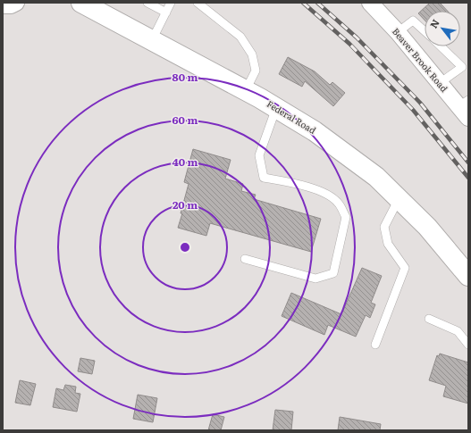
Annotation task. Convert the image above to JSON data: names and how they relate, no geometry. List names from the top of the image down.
{
  "streets": {
    "main road": ["Federal Road"],
    "street": ["Beaver Brook Road"]
  },
  "north": "top left",
  "rings": [
    "80 m",
    "60 m",
    "40 m",
    "20 m"
  ]
}
